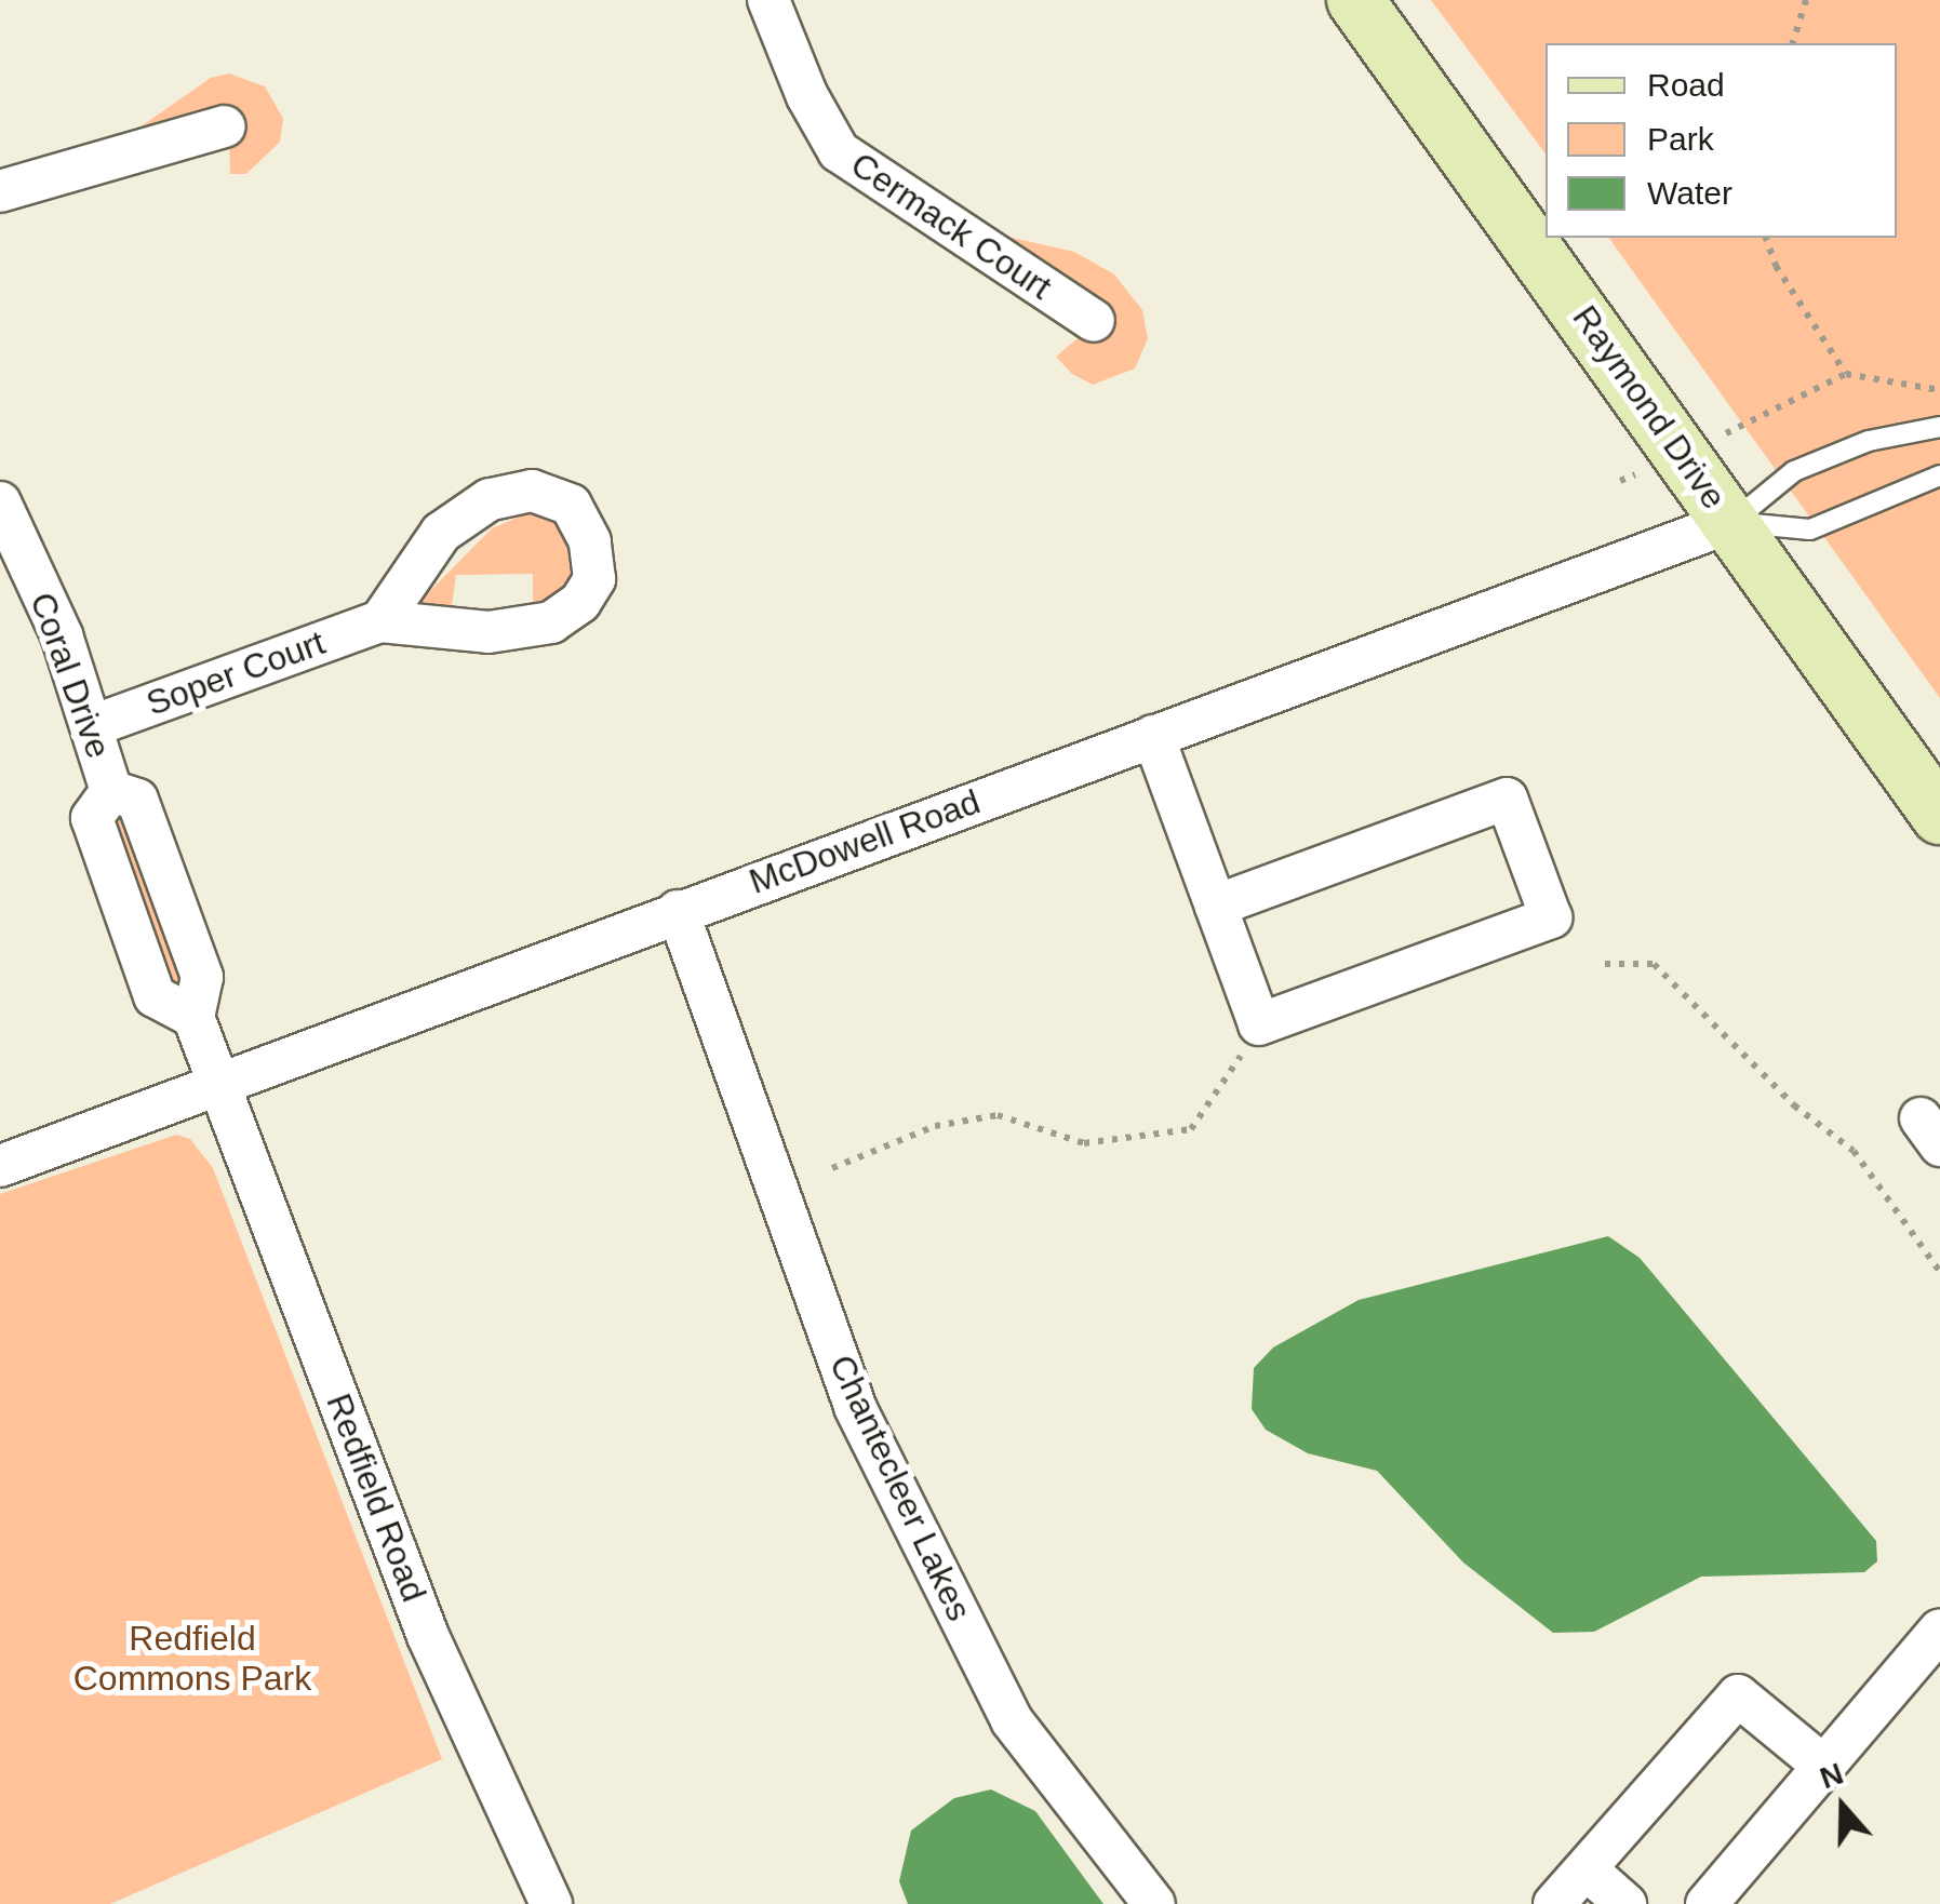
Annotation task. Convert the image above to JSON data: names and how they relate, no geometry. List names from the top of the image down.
{
  "streets": {
    "street": [
      "Cermack Court",
      "Raymond Drive",
      "Soper Court",
      "Coral Drive",
      "McDowell Road",
      "Chantecleer Lakes",
      "Redfield Road"
    ]
  },
  "crossings": [
    ["Raymond Drive", "McDowell Road"],
    ["Soper Court", "Coral Drive"],
    ["Coral Drive", "McDowell Road"],
    ["Coral Drive", "Redfield Road"],
    ["McDowell Road", "Chantecleer Lakes"],
    ["McDowell Road", "Redfield Road"]
  ],
  "parks": ["Redfield Commons Park"],
  "legend": ["Road", "Park", "Water"],
  "north": "top"
}
